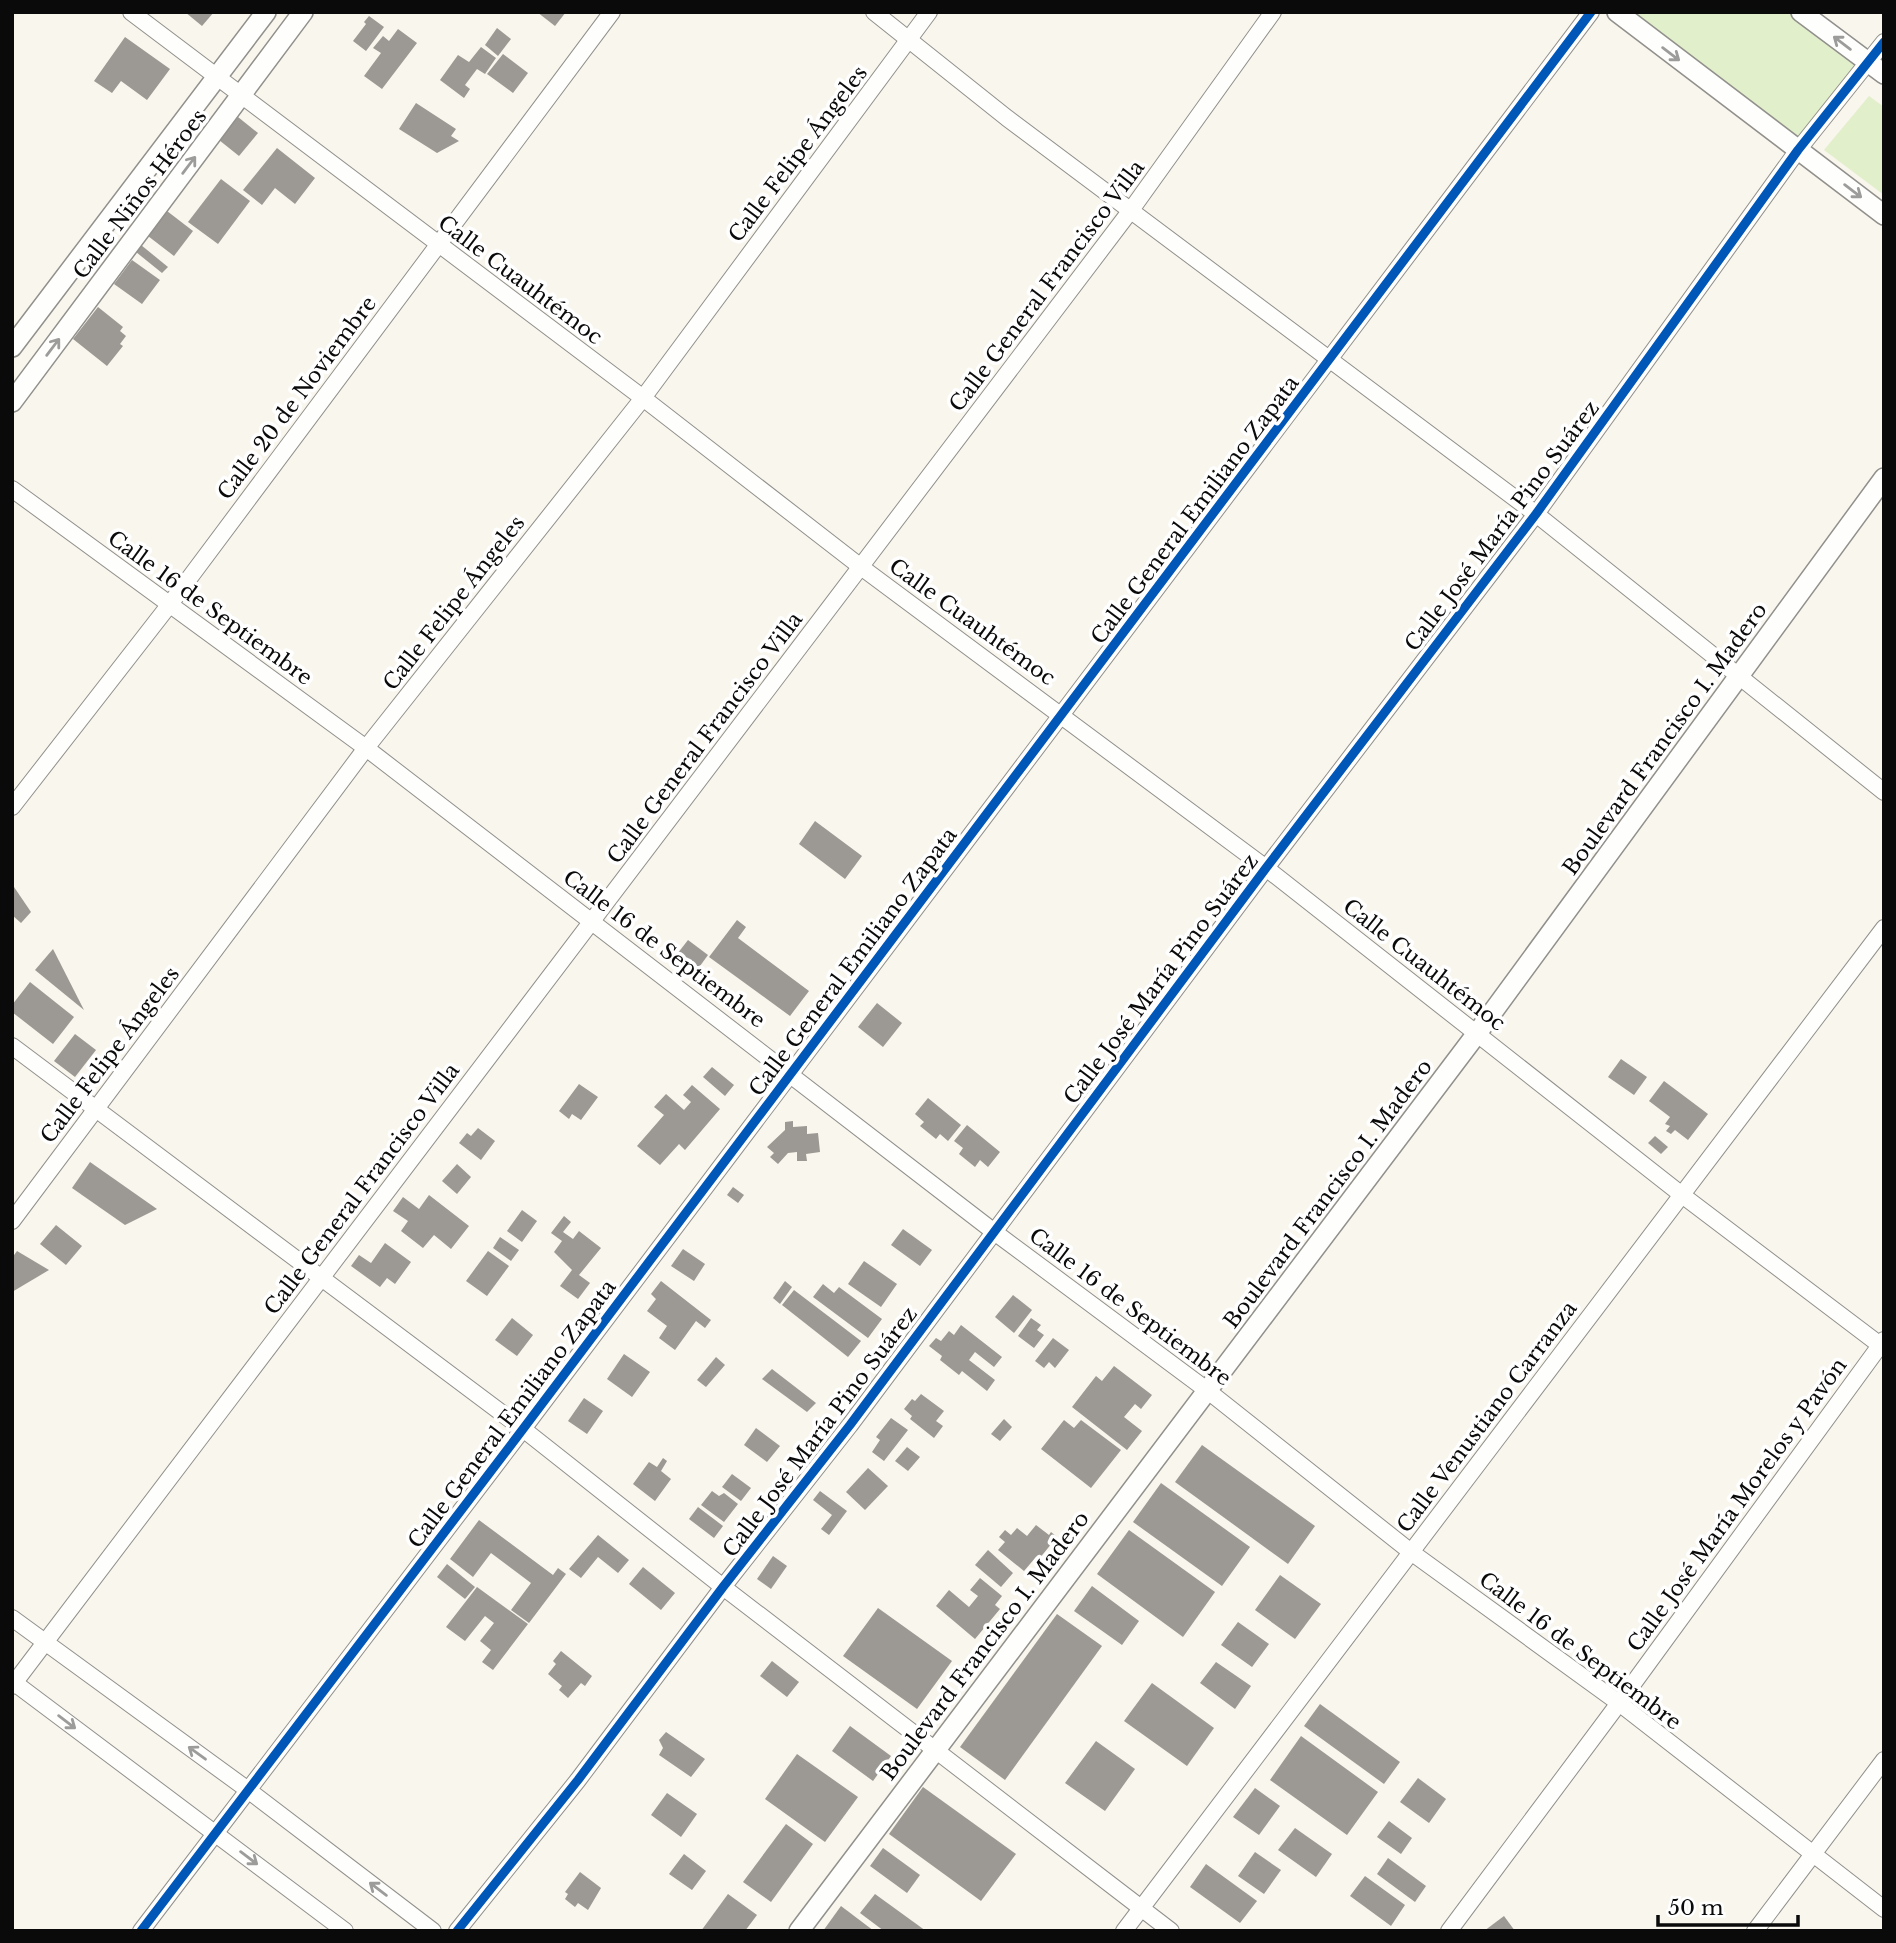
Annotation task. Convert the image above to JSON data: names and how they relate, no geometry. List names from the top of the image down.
{
  "streets": {
    "street": [
      "Calle Felipe Ángeles",
      "Calle Niños Héroes",
      "Calle Cuauhtémoc",
      "Calle General Francisco Villa",
      "Calle 20 de Noviembre",
      "Calle General Emiliano Zapata",
      "Calle José María Pino Suárez",
      "Calle 16 de Septiembre",
      "Boulevard Francisco I. Madero",
      "Calle Venustiano Carranza",
      "Calle José María Morelos y Pavón"
    ]
  },
  "crossings": [
    ["Calle Felipe Ángeles", "Calle Cuauhtémoc"],
    ["Calle Felipe Ángeles", "Calle 16 de Septiembre"],
    ["Calle Niños Héroes", "Calle Cuauhtémoc"],
    ["Calle Cuauhtémoc", "Calle General Francisco Villa"],
    ["Calle Cuauhtémoc", "Calle 20 de Noviembre"],
    ["Calle Cuauhtémoc", "Calle General Emiliano Zapata"],
    ["Calle Cuauhtémoc", "Calle José María Pino Suárez"],
    ["Calle Cuauhtémoc", "Boulevard Francisco I. Madero"],
    ["Calle Cuauhtémoc", "Calle Venustiano Carranza"],
    ["Calle Cuauhtémoc", "Calle José María Morelos y Pavón"],
    ["Calle General Francisco Villa", "Calle 16 de Septiembre"],
    ["Calle 20 de Noviembre", "Calle 16 de Septiembre"],
    ["Calle General Emiliano Zapata", "Calle 16 de Septiembre"],
    ["Calle José María Pino Suárez", "Calle 16 de Septiembre"],
    ["Calle 16 de Septiembre", "Boulevard Francisco I. Madero"],
    ["Calle 16 de Septiembre", "Calle Venustiano Carranza"],
    ["Calle 16 de Septiembre", "Calle José María Morelos y Pavón"]
  ],
  "scale_bar": "50 m"
}
